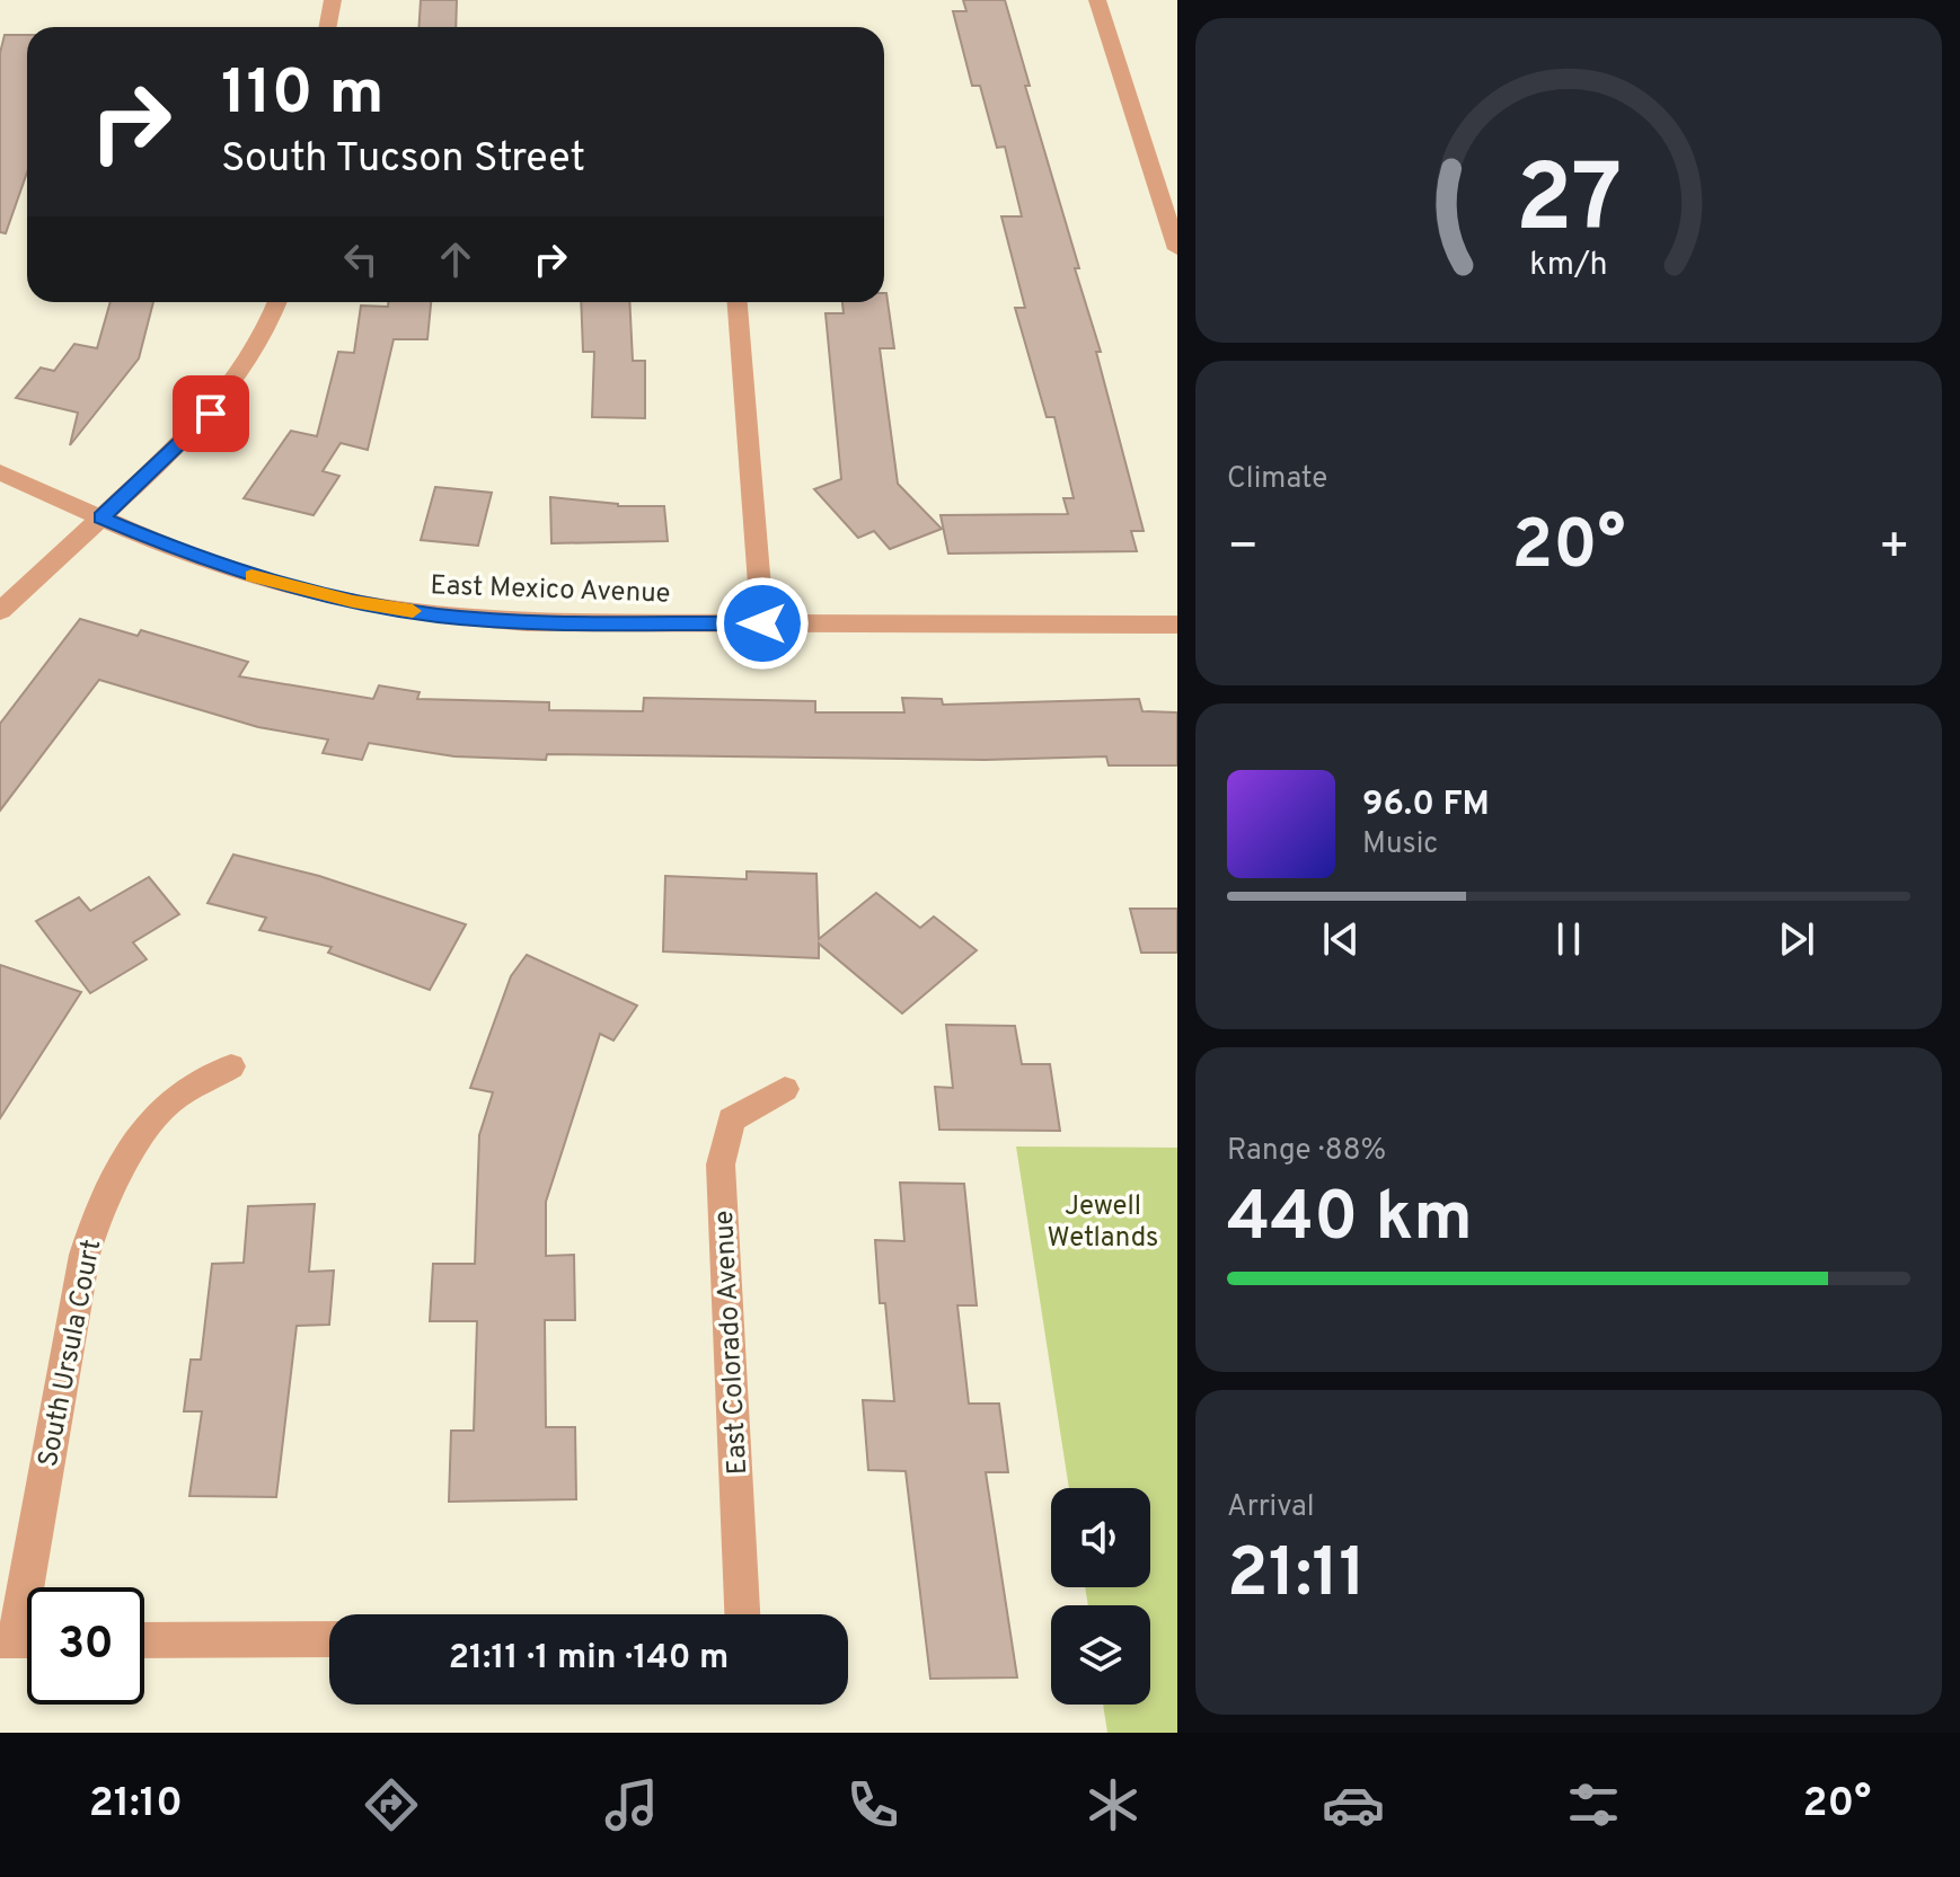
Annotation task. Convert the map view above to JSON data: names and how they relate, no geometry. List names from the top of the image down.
{
  "streets": {
    "street": ["East Mexico Avenue", "East Colorado Avenue", "South Ursula Court"]
  },
  "parks": ["Jewell Wetlands"],
  "page": {
    "turn": ["110 m", "South Tucson Street"],
    "tile": [
      "Climate",
      ["Range · 88%", "440 km"],
      ["Arrival", "21:11"]
    ],
    "heat": ["−", "20°", "+"],
    "song": ["96.0 FM", "Music"],
    "limit": "30",
    "trip": "21:11 · 1 min · 140 m",
    "tabs": ["21:10", "20°"],
    "gauge": ["27", "km/h"]
  }
}
